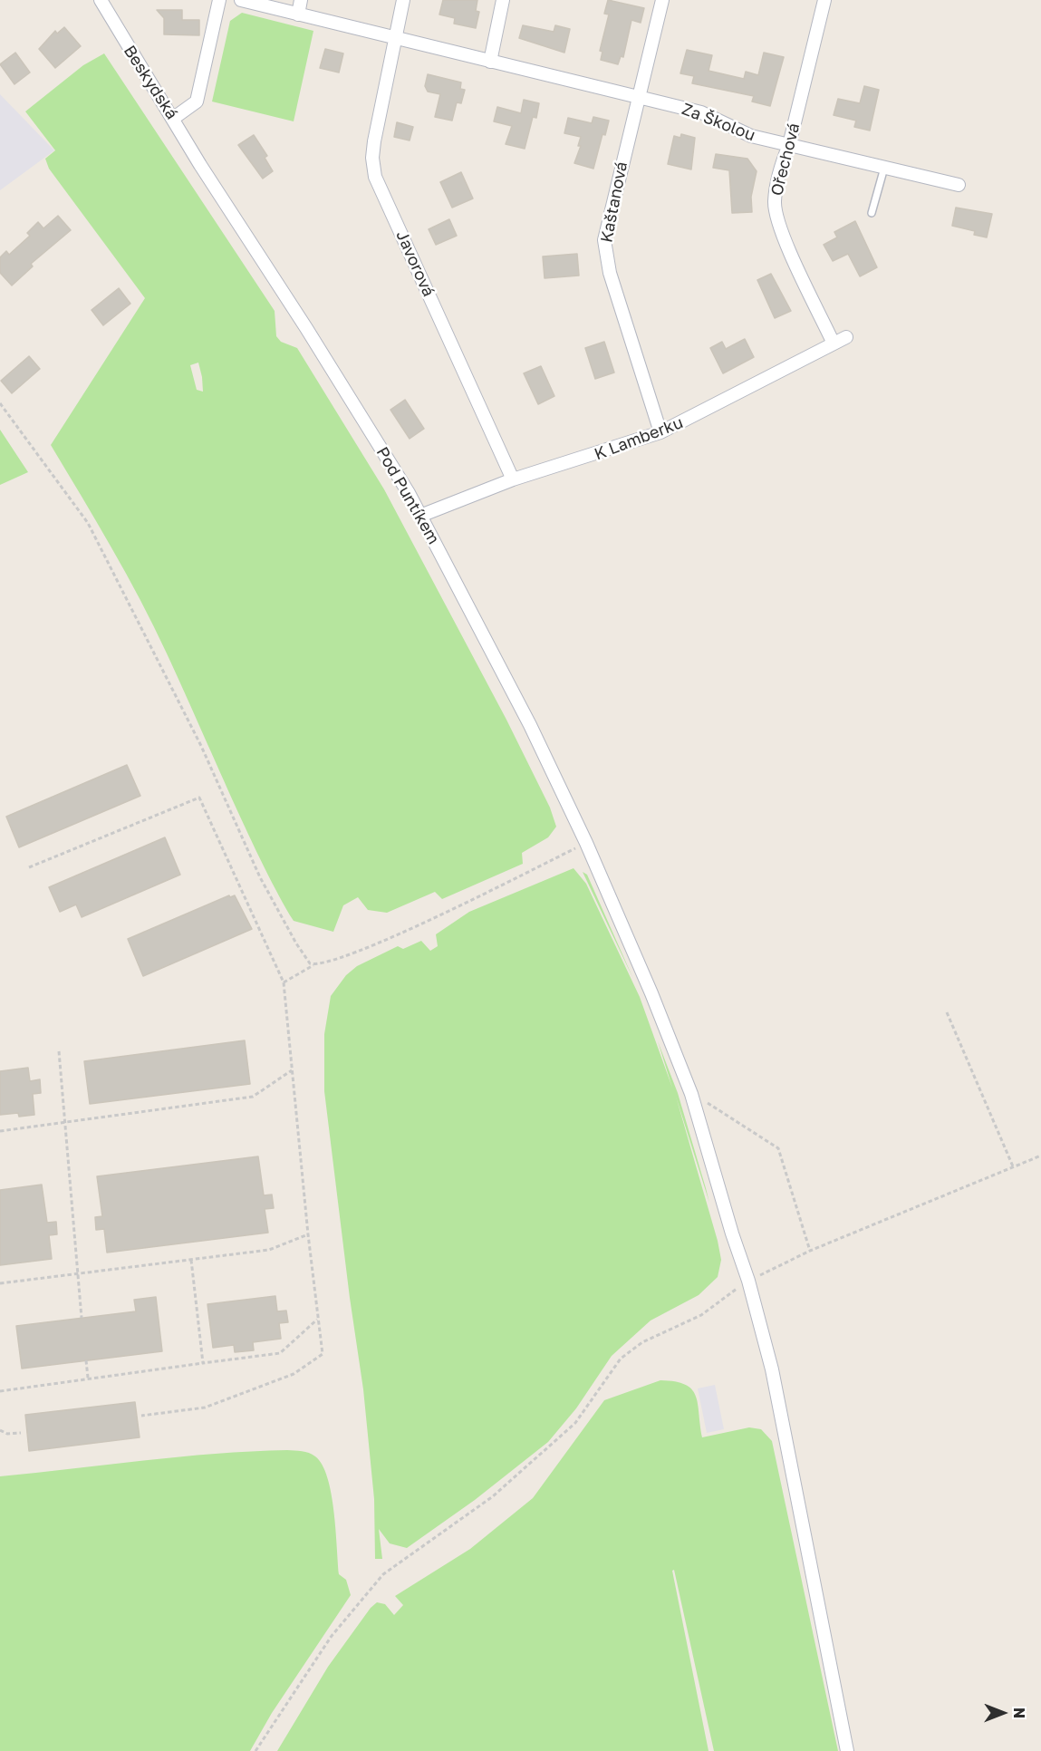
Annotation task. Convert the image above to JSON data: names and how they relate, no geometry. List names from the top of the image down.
{
  "streets": {
    "street": [
      "Beskydská",
      "Za Školou",
      "Ořechová",
      "Kaštanová",
      "Javorová",
      "K Lamberku",
      "Pod Puntíkem"
    ]
  },
  "crossings": [
    ["Beskydská", "Pod Puntíkem"],
    ["Za Školou", "Ořechová"],
    ["Za Školou", "Kaštanová"],
    ["Za Školou", "Javorová"],
    ["Ořechová", "K Lamberku"],
    ["Kaštanová", "K Lamberku"],
    ["Javorová", "K Lamberku"],
    ["K Lamberku", "Pod Puntíkem"]
  ],
  "north": "right"
}
